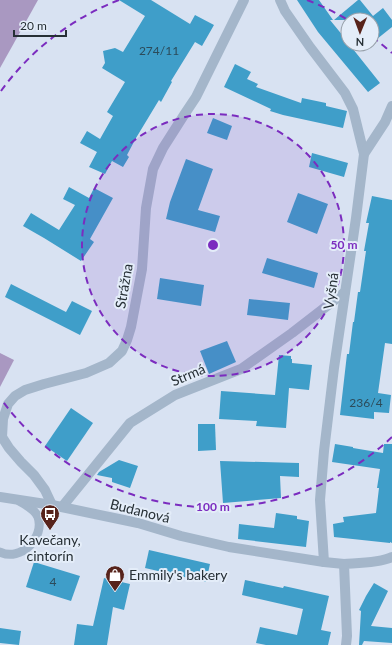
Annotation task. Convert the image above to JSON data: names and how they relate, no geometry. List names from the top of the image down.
{
  "streets": {
    "street": [
      "Strážna",
      "Vyšná",
      "Strmá",
      "Budanová"
    ]
  },
  "crossings": [
    ["Strážna", "Strmá"],
    ["Strážna", "Budanová"],
    ["Vyšná", "Strmá"],
    ["Vyšná", "Budanová"],
    ["Strmá", "Budanová"]
  ],
  "places": {
    "bus stop": ["Kavečany, cintorín"],
    "shop": ["Emmily's bakery"]
  },
  "house_numbers": ["274/11", "236/4", "4"],
  "scale_bar": "20 m",
  "north": "bottom",
  "rings": ["50 m", "100 m"]
}
